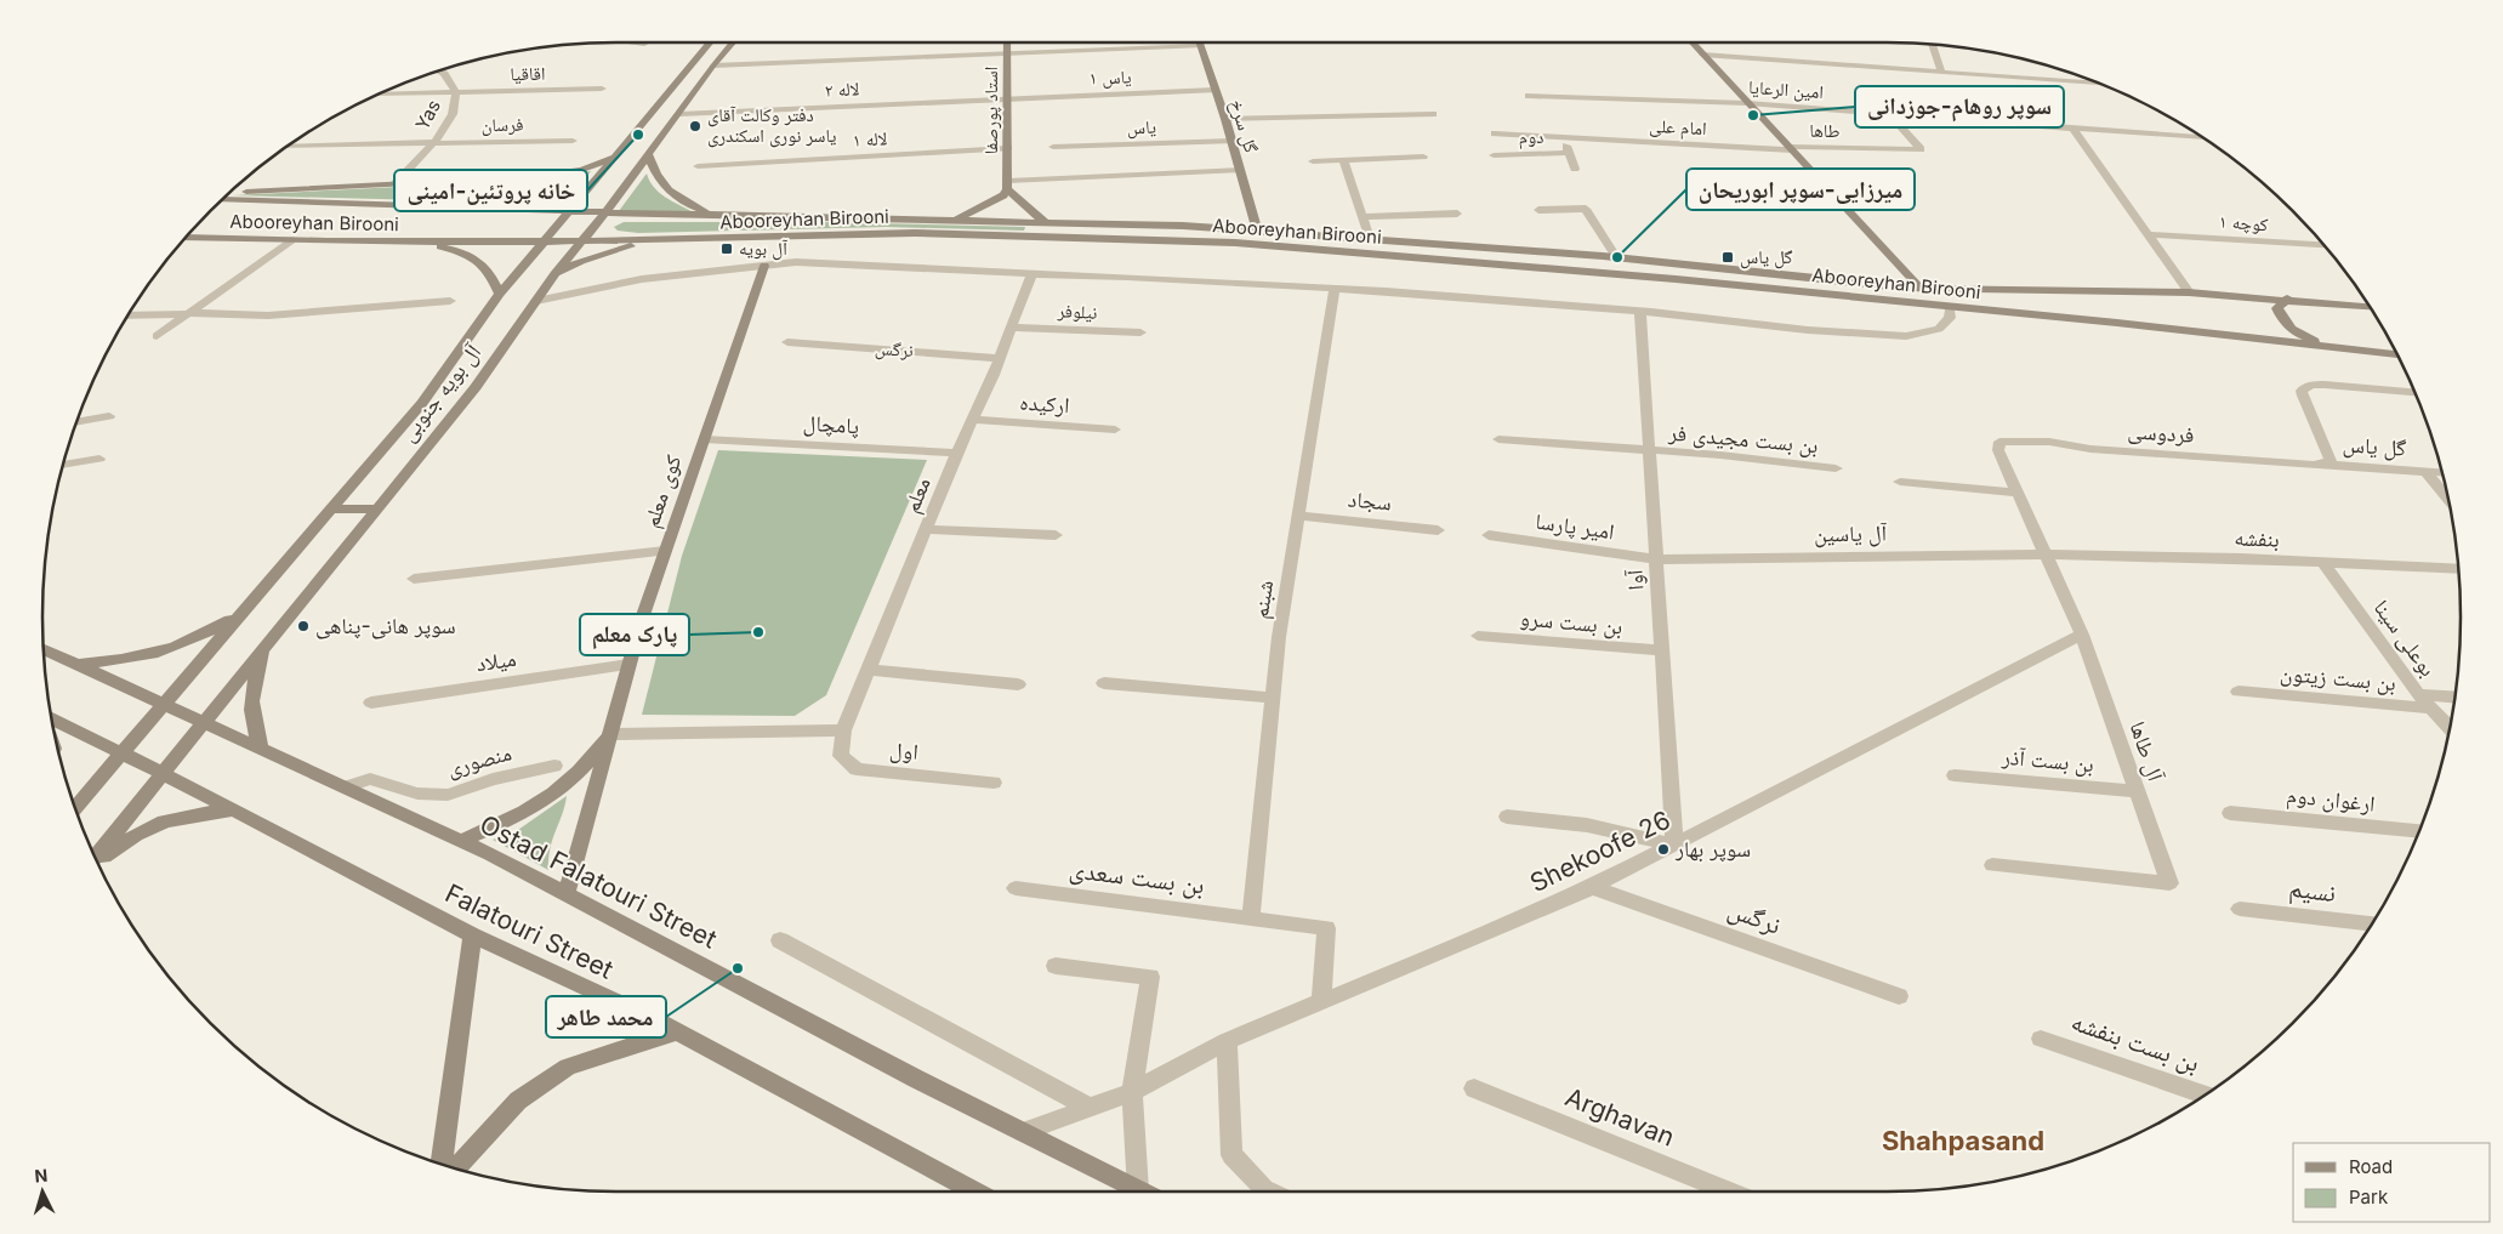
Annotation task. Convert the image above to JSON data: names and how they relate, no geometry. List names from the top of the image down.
{
  "streets": {
    "main road": [
      "استاد پورصفا",
      "گل سرخ",
      "Abooreyhan Birooni",
      "آل بویه جنوبی",
      "کوی معلم",
      "Ostad Falatouri Street",
      "Falatouri Street"
    ],
    "street": [
      "اقاقیا",
      "یاس ۱",
      "لاله ۲",
      "امین الرعایا",
      "Yas",
      "فرسان",
      "یاس",
      "امام علی",
      "طاها",
      "دوم",
      "لاله ۱",
      "کوچه ۱",
      "نیلوفر",
      "نرگس",
      "ارکیده",
      "پامچال",
      "فردوسی",
      "بن بست مجیدی فر",
      "گل یاس",
      "معلم",
      "سجاد",
      "امیر پارسا",
      "آل یاسین",
      "بنفشه",
      "آوا",
      "شبنم",
      "بن بست سرو",
      "بوعلی سینا",
      "میلاد",
      "بن بست زیتون",
      "اول",
      "آل طاها",
      "منصوری",
      "بن بست آذر",
      "ارغوان دوم",
      "Shekoofe 26",
      "بن بست سعدی",
      "نسیم",
      "بن بست بنفشه",
      "Arghavan"
    ]
  },
  "crossings": [
    ["اقاقیا", "Yas"],
    ["یاس ۱", "لاله ۲"],
    ["یاس ۱", "استاد پورصفا"],
    ["یاس ۱", "گل سرخ"],
    ["لاله ۲", "استاد پورصفا"],
    ["لاله ۲", "آل بویه جنوبی"],
    ["امین الرعایا", "طاها"],
    ["استاد پورصفا", "لاله ۱"],
    ["Yas", "فرسان"],
    ["گل سرخ", "یاس"],
    ["گل سرخ", "Abooreyhan Birooni"],
    ["امام علی", "طاها"],
    ["Abooreyhan Birooni", "آل بویه جنوبی"],
    ["نیلوفر", "معلم"],
    ["نرگس", "معلم"],
    ["نرگس", "Shekoofe 26"],
    ["آل بویه جنوبی", "Ostad Falatouri Street"],
    ["آل بویه جنوبی", "Falatouri Street"],
    ["ارکیده", "معلم"],
    ["پامچال", "کوی معلم"],
    ["پامچال", "معلم"],
    ["فردوسی", "گل یاس"],
    ["فردوسی", "آل یاسین"],
    ["فردوسی", "بنفشه"],
    ["فردوسی", "آل طاها"],
    ["فردوسی", "Shekoofe 26"],
    ["بن بست مجیدی فر", "آوا"],
    ["کوی معلم", "میلاد"],
    ["کوی معلم", "Ostad Falatouri Street"],
    ["معلم", "اول"],
    ["سجاد", "شبنم"],
    ["امیر پارسا", "آل یاسین"],
    ["امیر پارسا", "آوا"],
    ["آل یاسین", "بنفشه"],
    ["آل یاسین", "آوا"],
    ["بنفشه", "بوعلی سینا"],
    ["آوا", "بن بست سرو"],
    ["آوا", "Shekoofe 26"],
    ["شبنم", "بن بست سعدی"],
    ["بوعلی سینا", "بن بست زیتون"],
    ["آل طاها", "بن بست آذر"],
    ["آل طاها", "Shekoofe 26"],
    ["منصوری", "Ostad Falatouri Street"],
    ["Shekoofe 26", "بن بست سعدی"],
    ["Shekoofe 26", "Ostad Falatouri Street"]
  ],
  "districts": ["Shahpasand"],
  "places": {
    "other": [
      "سوپر روهام-جوزدانی",
      "دفتر وکالت آقای یاسر نوری اسکندری",
      "خانه پروتئین-امینی",
      "میرزایی-سوپر ابوریحان",
      "سوپر هانی-پناهی",
      "پارک معلم",
      "سوپر بهار",
      "محمد طاهر"
    ],
    "transit": ["آل بویه", "گل یاس"]
  },
  "legend": ["Road", "Park"],
  "north": "top"
}
